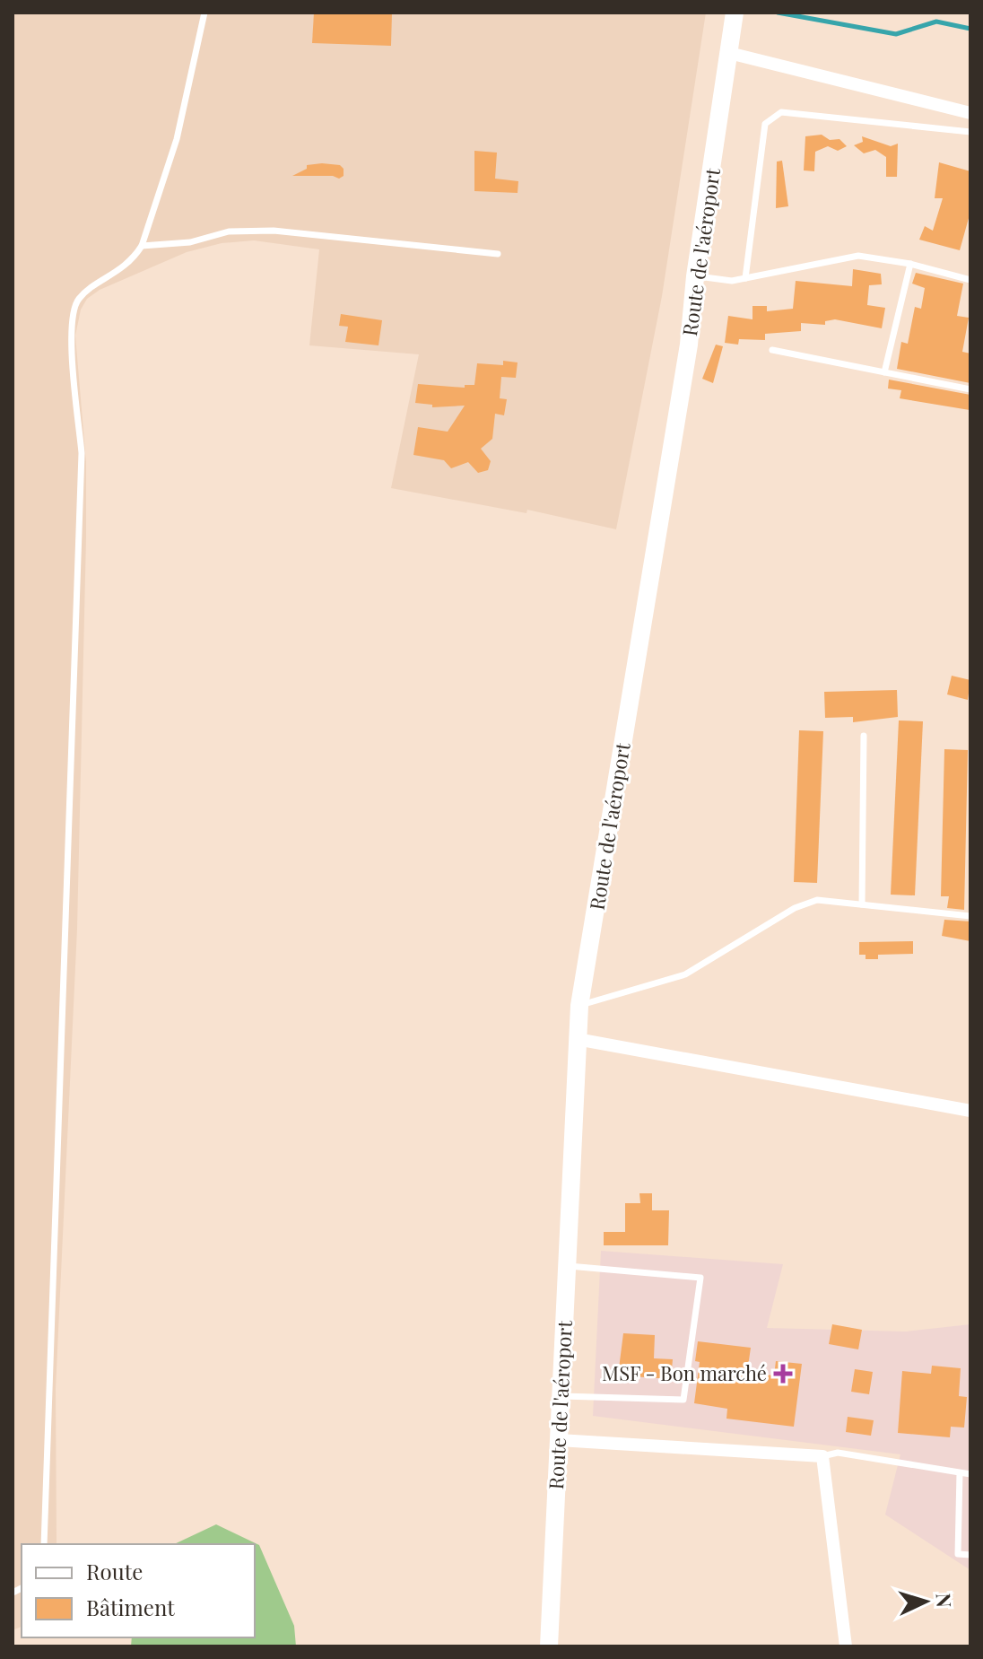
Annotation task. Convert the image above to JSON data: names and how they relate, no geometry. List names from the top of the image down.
{
  "streets": {
    "street": ["Route de l'aéroport"]
  },
  "places": {
    "health": ["MSF - Bon marché"]
  },
  "legend": ["Route", "Bâtiment"],
  "north": "right"
}
